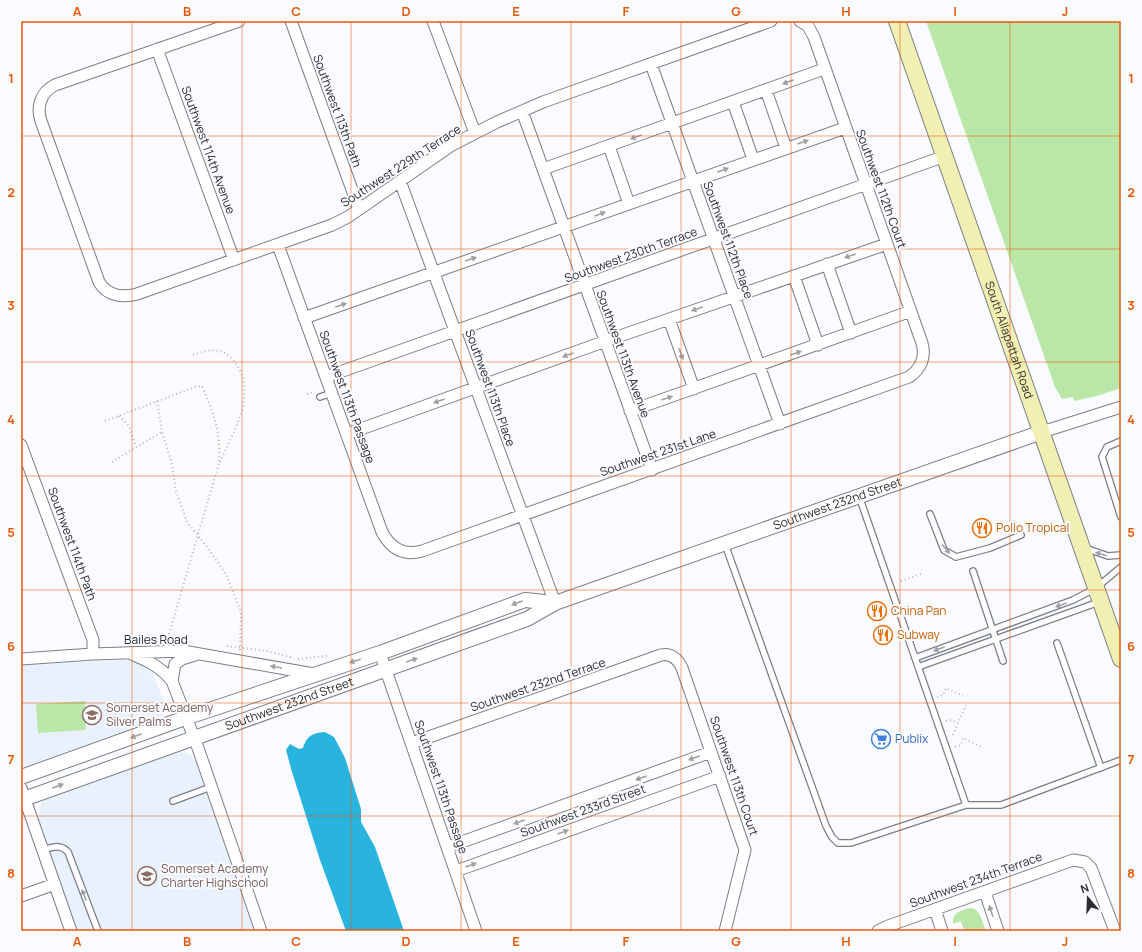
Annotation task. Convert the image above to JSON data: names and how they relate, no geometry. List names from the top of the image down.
{
  "streets": {
    "main road": ["South Allapattah Road"],
    "street": [
      "Southwest 113th Path",
      "Southwest 114th Avenue",
      "Southwest 229th Terrace",
      "Southwest 112th Court",
      "Southwest 112th Place",
      "Southwest 230th Terrace",
      "Southwest 113th Avenue",
      "Southwest 113th Place",
      "Southwest 113th Passage",
      "Southwest 231st Lane",
      "Southwest 232nd Street",
      "Southwest 114th Path",
      "Bailes Road",
      "Southwest 232nd Terrace",
      "Southwest 113th Court",
      "Southwest 233rd Street",
      "Southwest 234th Terrace"
    ]
  },
  "crossings": [
    ["Southwest 113th Path", "Southwest 229th Terrace"],
    ["Southwest 114th Avenue", "Southwest 229th Terrace"],
    ["Southwest 229th Terrace", "Southwest 112th Place"],
    ["Southwest 229th Terrace", "Southwest 113th Avenue"],
    ["Southwest 229th Terrace", "Southwest 113th Place"],
    ["Southwest 229th Terrace", "Southwest 113th Passage"],
    ["Southwest 112th Court", "Southwest 230th Terrace"],
    ["Southwest 112th Court", "Southwest 231st Lane"],
    ["Southwest 112th Place", "Southwest 230th Terrace"],
    ["Southwest 112th Place", "Southwest 231st Lane"],
    ["Southwest 230th Terrace", "South Allapattah Road"],
    ["Southwest 230th Terrace", "Southwest 113th Avenue"],
    ["Southwest 230th Terrace", "Southwest 113th Place"],
    ["Southwest 230th Terrace", "Southwest 113th Passage"],
    ["South Allapattah Road", "Southwest 232nd Street"],
    ["Southwest 113th Avenue", "Southwest 231st Lane"],
    ["Southwest 113th Place", "Southwest 231st Lane"],
    ["Southwest 113th Place", "Southwest 232nd Street"],
    ["Southwest 113th Passage", "Southwest 231st Lane"],
    ["Southwest 113th Passage", "Southwest 232nd Street"],
    ["Southwest 113th Passage", "Southwest 232nd Terrace"],
    ["Southwest 113th Passage", "Southwest 233rd Street"],
    ["Southwest 232nd Street", "Bailes Road"],
    ["Southwest 114th Path", "Bailes Road"],
    ["Southwest 232nd Terrace", "Southwest 113th Court"],
    ["Southwest 113th Court", "Southwest 233rd Street"]
  ],
  "places": {
    "restaurant": ["Pollo Tropical", "China Pan", "Subway"],
    "school or university": ["Somerset Academy Silver Palms", "Somerset Academy Charter Highschool"],
    "supermarket": ["Publix"]
  },
  "north": "top",
  "grid": {
    "columns": [
      "A",
      "B",
      "C",
      "D",
      "E",
      "F",
      "G",
      "H",
      "I",
      "J"
    ],
    "rows": [
      "1",
      "2",
      "3",
      "4",
      "5",
      "6",
      "7",
      "8"
    ]
  }
}
